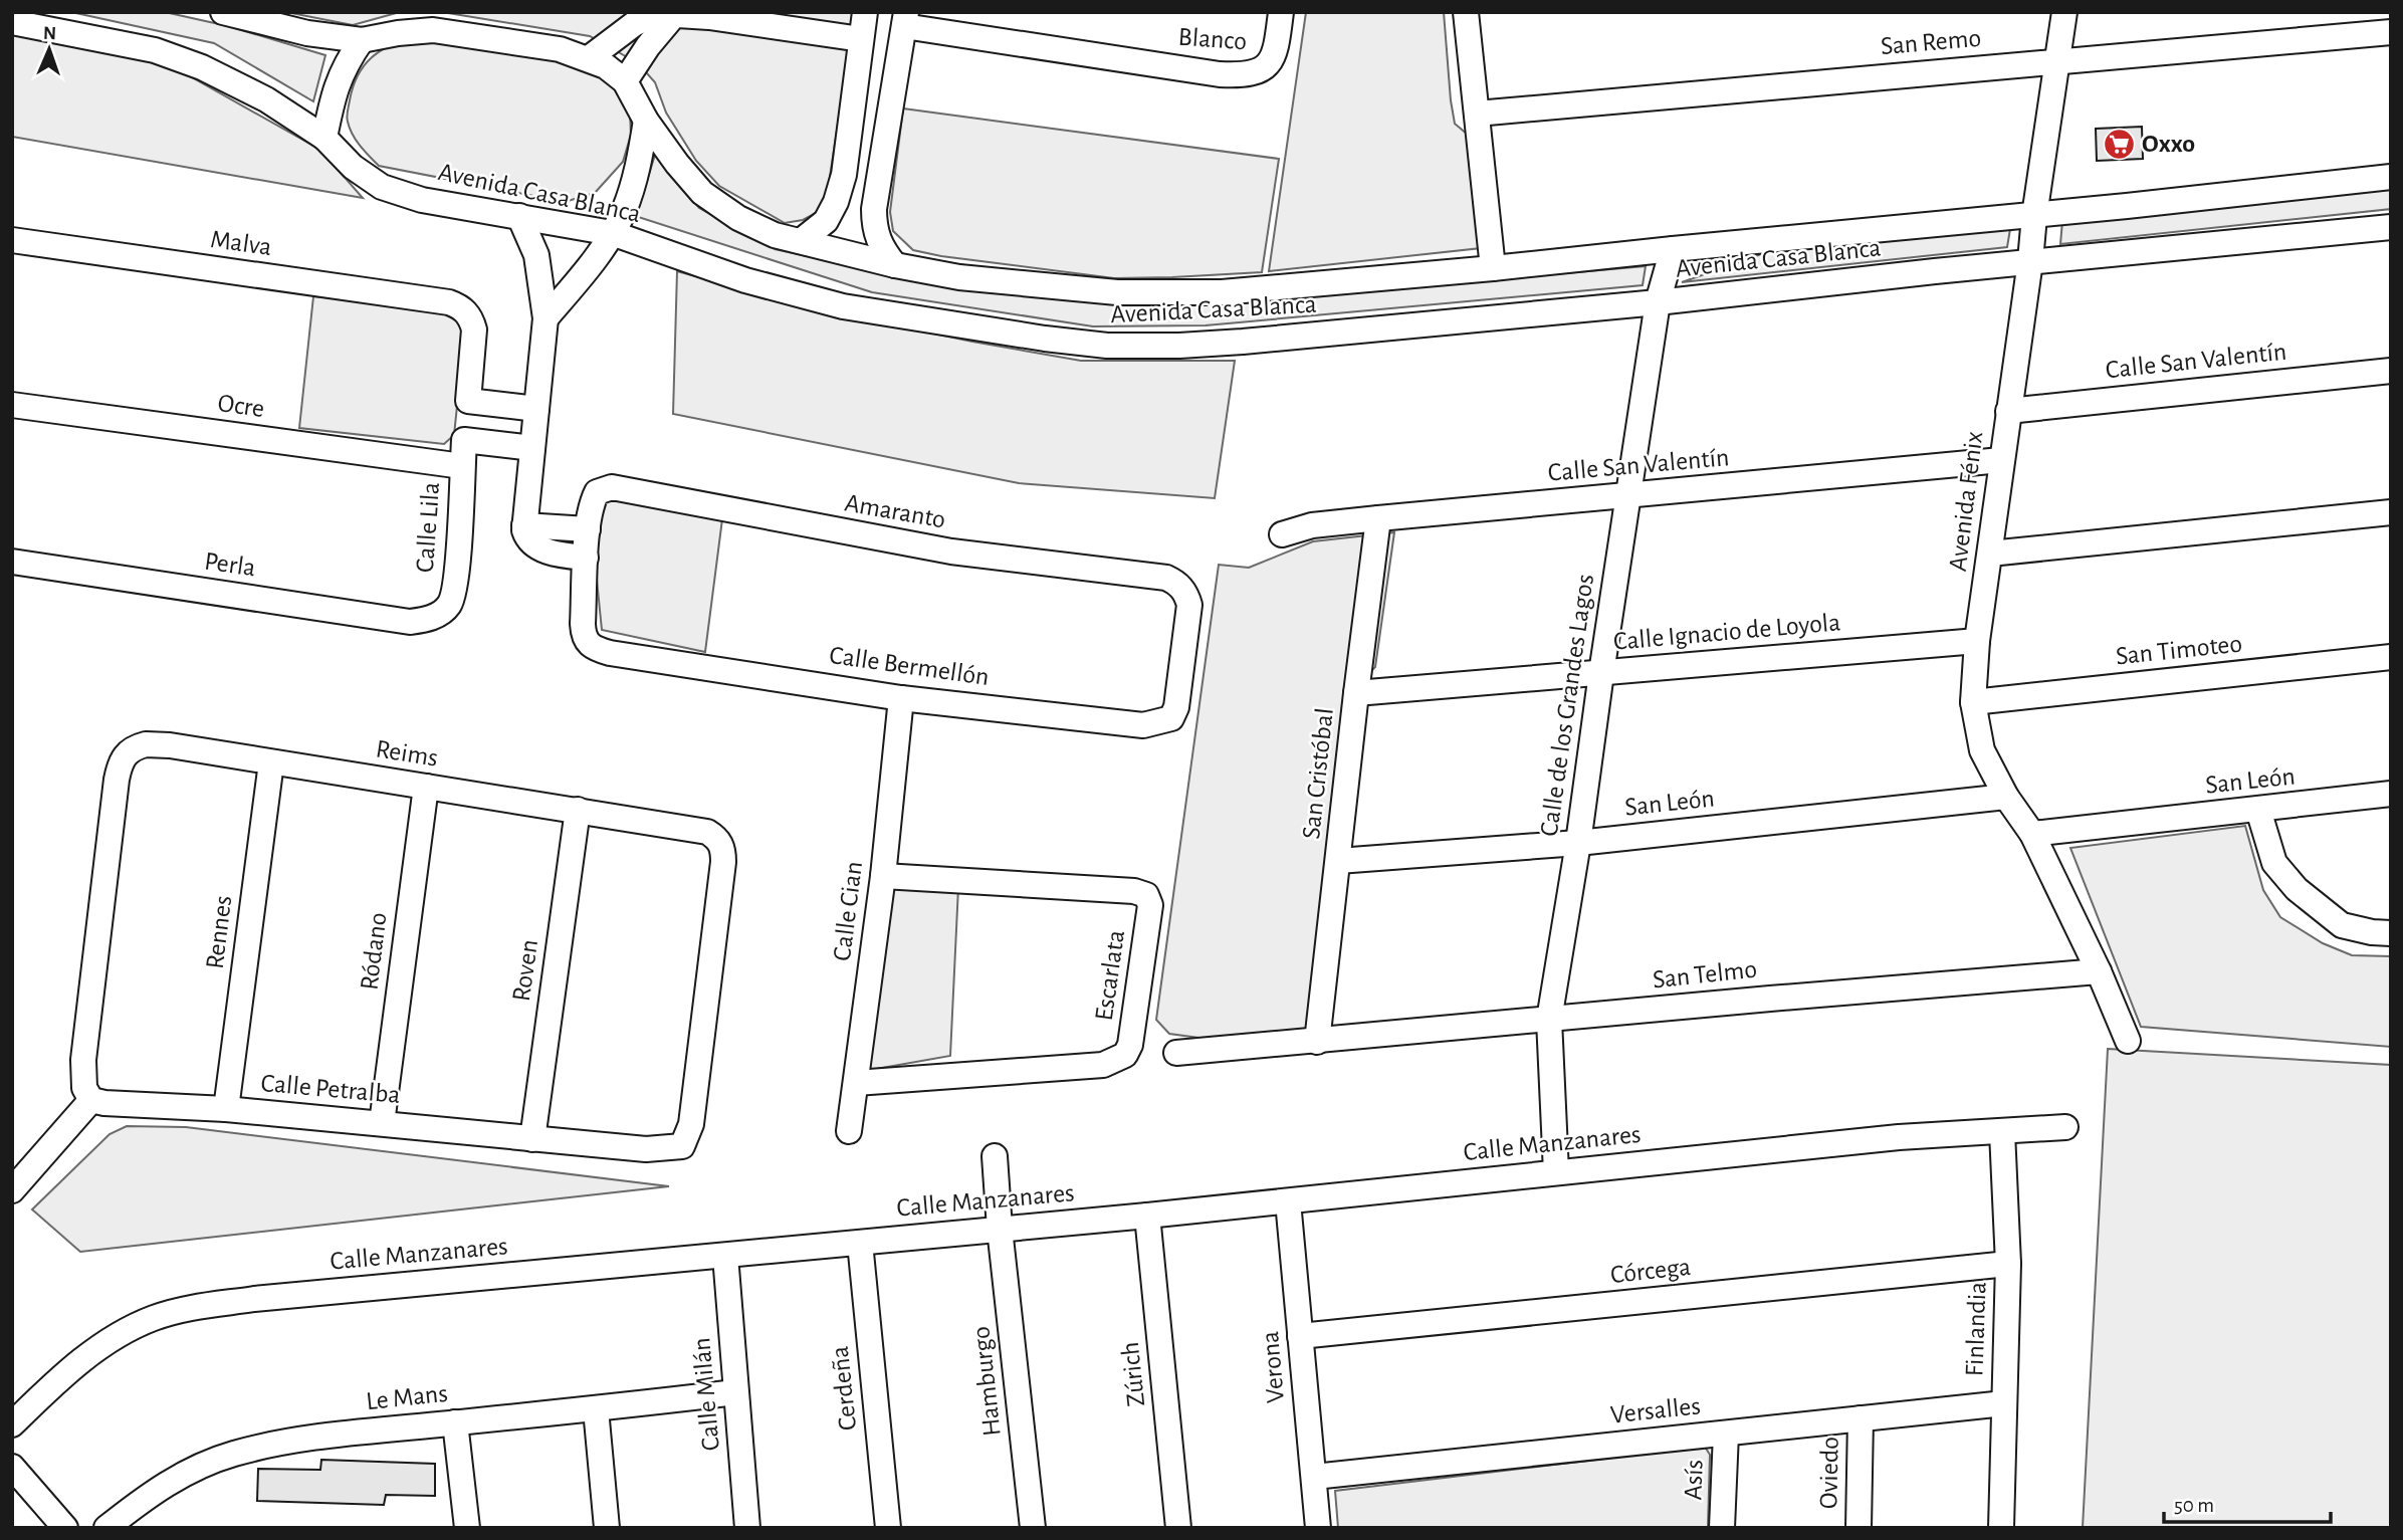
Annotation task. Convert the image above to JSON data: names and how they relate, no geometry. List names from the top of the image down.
{
  "streets": {
    "street": [
      "Blanco",
      "San Remo",
      "Avenida Casa Blanca",
      "Malva",
      "Calle San Valentín",
      "Ocre",
      "Avenida Fénix",
      "Amaranto",
      "Calle Lila",
      "Perla",
      "Calle Ignacio de Loyola",
      "San Timoteo",
      "Calle Bermellón",
      "Calle de los Grandes Lagos",
      "Reims",
      "San Cristóbal",
      "San León",
      "Calle Cian",
      "Rennes",
      "Ródano",
      "Roven",
      "San Telmo",
      "Escarlata",
      "Calle Petralba",
      "Calle Manzanares",
      "Córcega",
      "Finlandia",
      "Verona",
      "Zúrich",
      "Hamburgo",
      "Cerdeña",
      "Calle Milán",
      "Le Mans",
      "Versalles",
      "Oviedo",
      "Asís"
    ]
  },
  "crossings": [
    ["San Remo", "Avenida Fénix"],
    ["Avenida Casa Blanca", "Avenida Fénix"],
    ["Avenida Casa Blanca", "Calle de los Grandes Lagos"],
    ["Calle San Valentín", "Avenida Fénix"],
    ["Calle San Valentín", "Calle de los Grandes Lagos"],
    ["Calle San Valentín", "San Cristóbal"],
    ["Ocre", "Calle Lila"],
    ["Avenida Fénix", "Calle Ignacio de Loyola"],
    ["Avenida Fénix", "San Timoteo"],
    ["Avenida Fénix", "San León"],
    ["Avenida Fénix", "San Telmo"],
    ["Amaranto", "Calle Bermellón"],
    ["Calle Lila", "Perla"],
    ["Calle Ignacio de Loyola", "Calle de los Grandes Lagos"],
    ["Calle Ignacio de Loyola", "San Cristóbal"],
    ["Calle Bermellón", "Calle Cian"],
    ["Calle de los Grandes Lagos", "San León"],
    ["Calle de los Grandes Lagos", "San Telmo"],
    ["Calle de los Grandes Lagos", "Calle Manzanares"],
    ["Reims", "Rennes"],
    ["Reims", "Ródano"],
    ["Reims", "Roven"],
    ["Reims", "Calle Petralba"],
    ["San Cristóbal", "San León"],
    ["San Cristóbal", "San Telmo"],
    ["Calle Cian", "Escarlata"],
    ["Rennes", "Calle Petralba"],
    ["Ródano", "Calle Petralba"],
    ["Roven", "Calle Petralba"],
    ["Calle Manzanares", "Finlandia"],
    ["Calle Manzanares", "Verona"],
    ["Calle Manzanares", "Zúrich"],
    ["Calle Manzanares", "Hamburgo"],
    ["Calle Manzanares", "Cerdeña"],
    ["Calle Manzanares", "Calle Milán"],
    ["Córcega", "Finlandia"],
    ["Córcega", "Verona"],
    ["Finlandia", "Versalles"],
    ["Verona", "Versalles"],
    ["Calle Milán", "Le Mans"],
    ["Versalles", "Oviedo"],
    ["Versalles", "Asís"]
  ],
  "places": {
    "supermarket": ["Oxxo"]
  },
  "scale_bar": "50 m",
  "north": "top"
}
